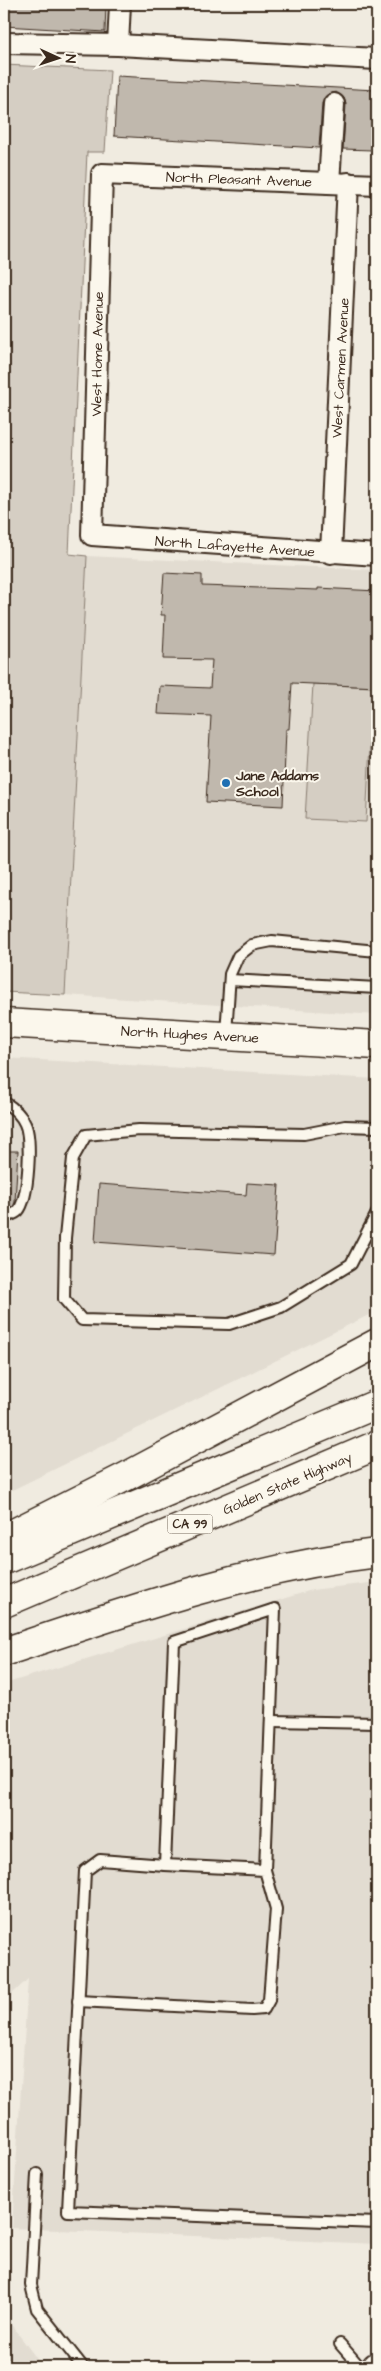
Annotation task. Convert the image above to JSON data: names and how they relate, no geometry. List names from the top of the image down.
{
  "streets": {
    "main road": ["North Hughes Avenue", "Golden State Highway", "CA 99"],
    "street": [
      "North Pleasant Avenue",
      "West Home Avenue",
      "West Carmen Avenue",
      "North Lafayette Avenue"
    ]
  },
  "crossings": [
    ["North Pleasant Avenue", "West Home Avenue"],
    ["North Pleasant Avenue", "West Carmen Avenue"],
    ["West Home Avenue", "North Lafayette Avenue"],
    ["West Carmen Avenue", "North Lafayette Avenue"]
  ],
  "places": ["Jane Addams School"],
  "north": "right"
}
